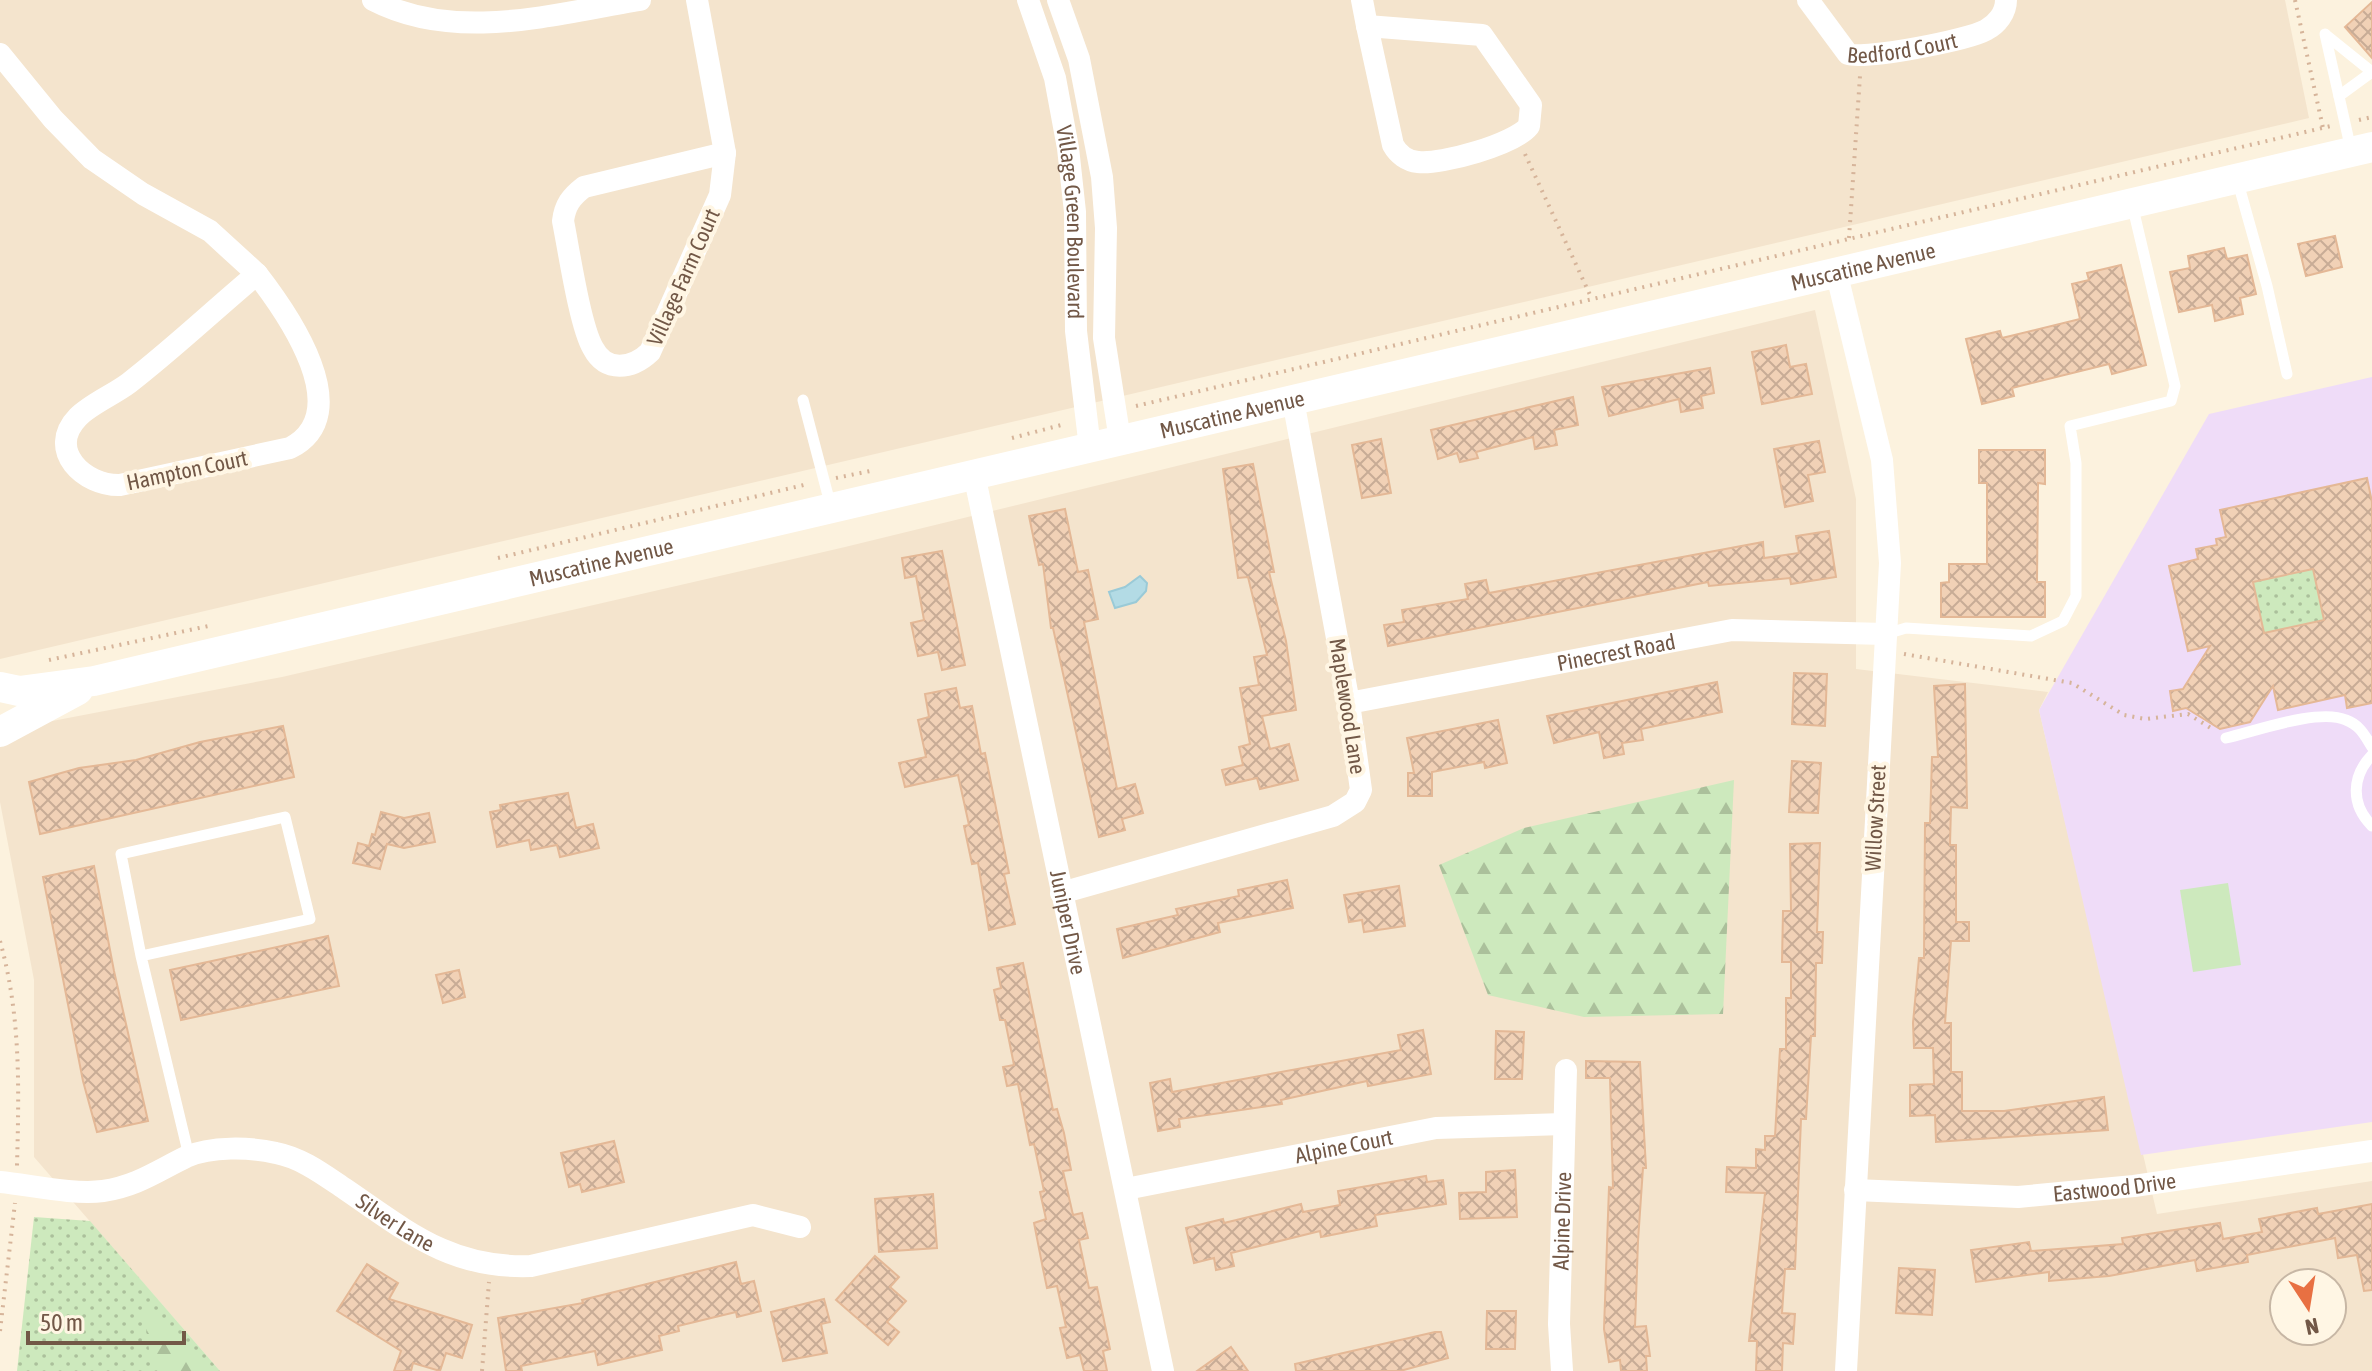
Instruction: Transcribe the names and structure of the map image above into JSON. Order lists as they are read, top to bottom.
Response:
{
  "streets": {
    "main road": ["Muscatine Avenue"],
    "street": [
      "Bedford Court",
      "Village Green Boulevard",
      "Village Farm Court",
      "Hampton Court",
      "Pinecrest Road",
      "Maplewood Lane",
      "Willow Street",
      "Juniper Drive",
      "Alpine Court",
      "Eastwood Drive",
      "Silver Lane",
      "Alpine Drive"
    ]
  },
  "crossings": [
    ["Village Green Boulevard", "Muscatine Avenue"],
    ["Muscatine Avenue", "Maplewood Lane"],
    ["Muscatine Avenue", "Willow Street"],
    ["Muscatine Avenue", "Juniper Drive"],
    ["Pinecrest Road", "Maplewood Lane"],
    ["Pinecrest Road", "Willow Street"],
    ["Maplewood Lane", "Juniper Drive"],
    ["Willow Street", "Eastwood Drive"],
    ["Juniper Drive", "Alpine Court"],
    ["Alpine Court", "Alpine Drive"]
  ],
  "scale_bar": "50 m",
  "north": "bottom"
}
